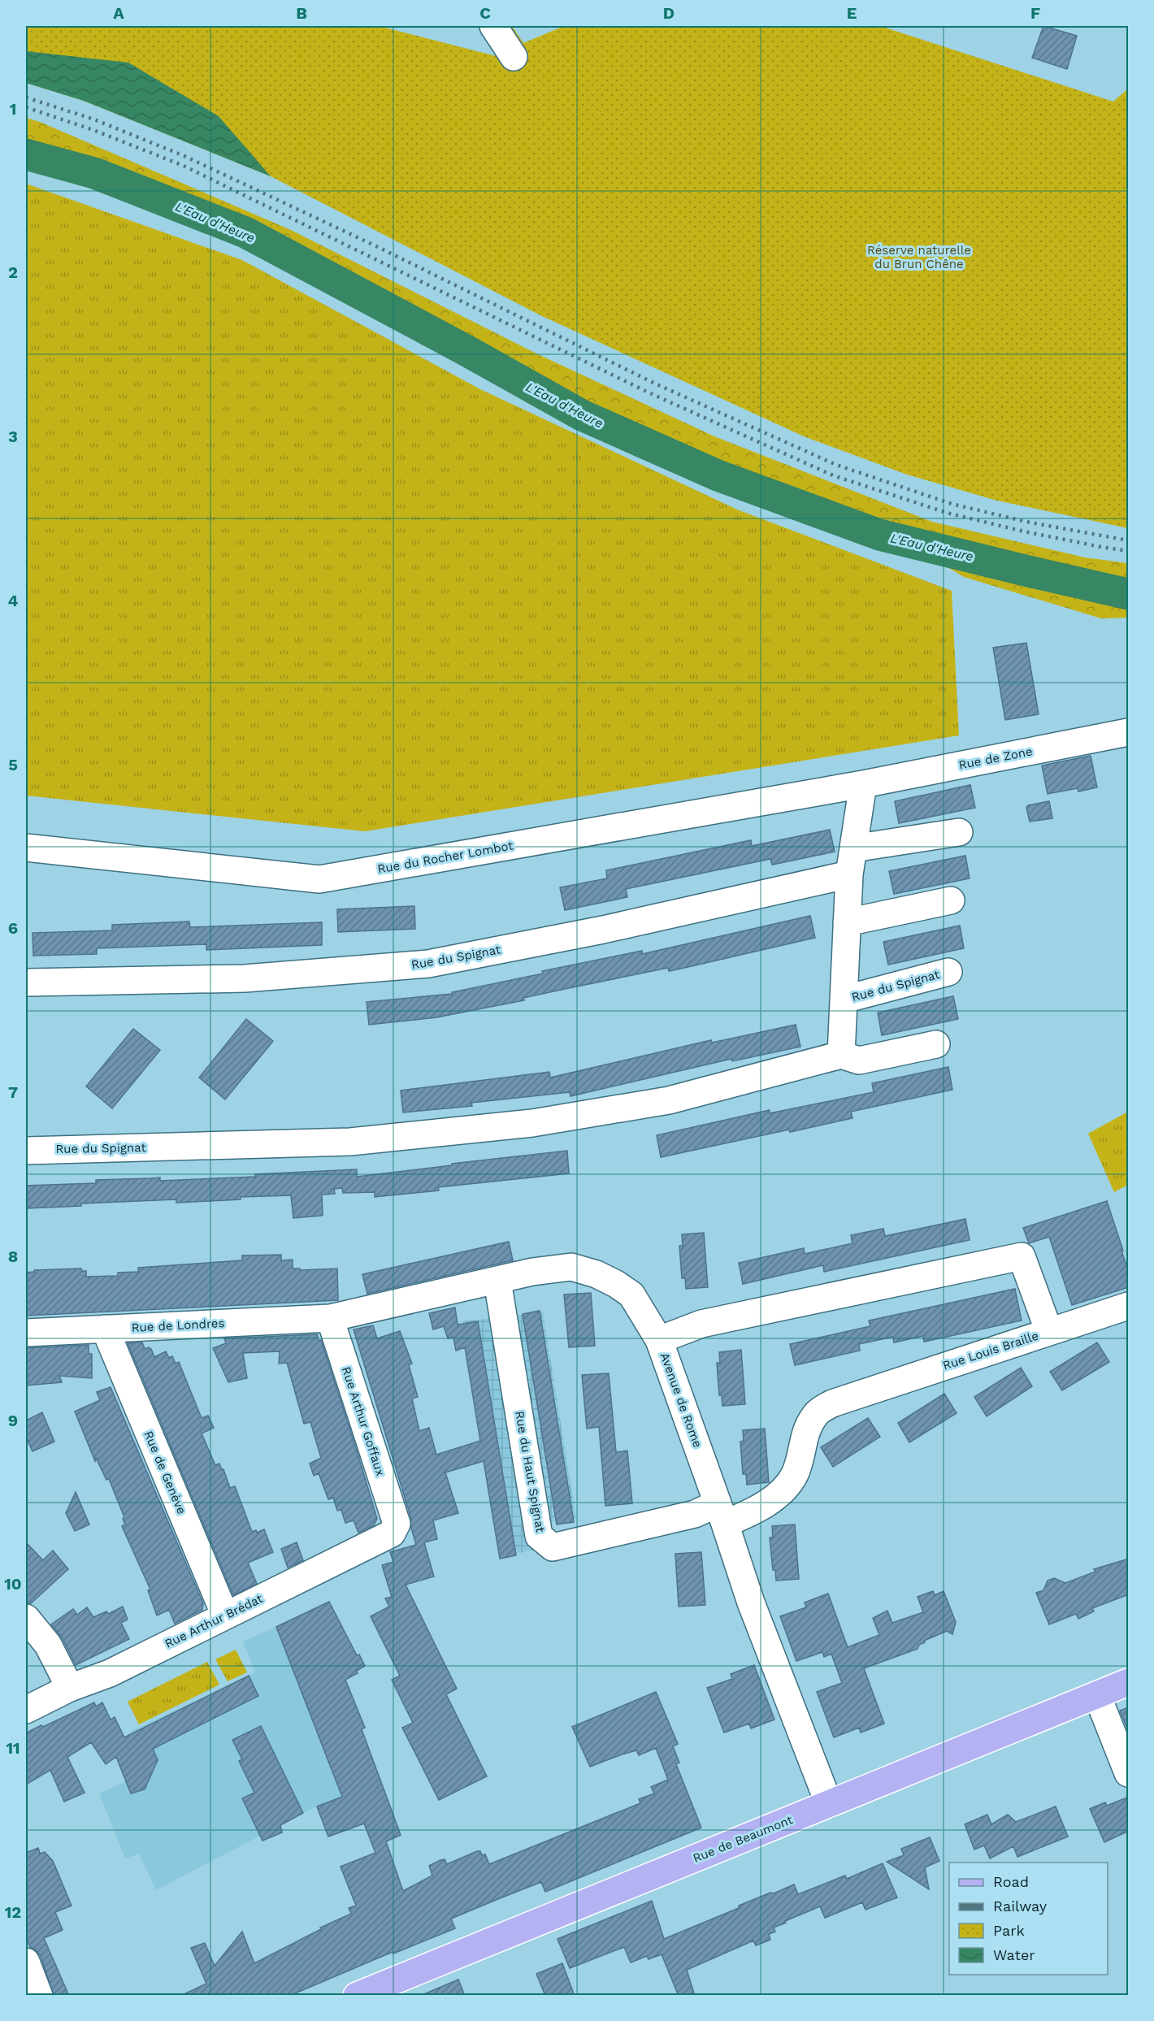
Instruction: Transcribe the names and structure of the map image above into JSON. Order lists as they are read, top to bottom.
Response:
{
  "streets": {
    "main road": ["Rue de Beaumont"],
    "street": [
      "Rue de Zone",
      "Rue du Rocher Lombot",
      "Rue du Spignat",
      "Rue de Londres",
      "Rue Louis Braille",
      "Avenue de Rome",
      "Rue Arthur Goffaux",
      "Rue du Haut Spignat",
      "Rue de Genève",
      "Rue Arthur Brédat"
    ]
  },
  "crossings": [
    ["Rue de Zone", "Rue du Rocher Lombot"],
    ["Rue de Zone", "Rue du Spignat"],
    ["Rue du Rocher Lombot", "Rue du Spignat"],
    ["Rue de Londres", "Avenue de Rome"],
    ["Rue de Londres", "Rue Arthur Goffaux"],
    ["Rue de Londres", "Rue de Genève"],
    ["Rue Louis Braille", "Avenue de Rome"],
    ["Rue Louis Braille", "Rue du Haut Spignat"],
    ["Avenue de Rome", "Rue Arthur Goffaux"],
    ["Avenue de Rome", "Rue du Haut Spignat"],
    ["Avenue de Rome", "Rue de Beaumont"],
    ["Rue Arthur Goffaux", "Rue Arthur Brédat"],
    ["Rue de Genève", "Rue Arthur Brédat"]
  ],
  "water": ["L'Eau d'Heure"],
  "parks": ["Réserve naturelle du Brun Chêne"],
  "legend": [
    "Road",
    "Railway",
    "Park",
    "Water"
  ],
  "grid": {
    "columns": [
      "A",
      "B",
      "C",
      "D",
      "E",
      "F"
    ],
    "rows": [
      "1",
      "2",
      "3",
      "4",
      "5",
      "6",
      "7",
      "8",
      "9",
      "10",
      "11",
      "12"
    ]
  }
}
